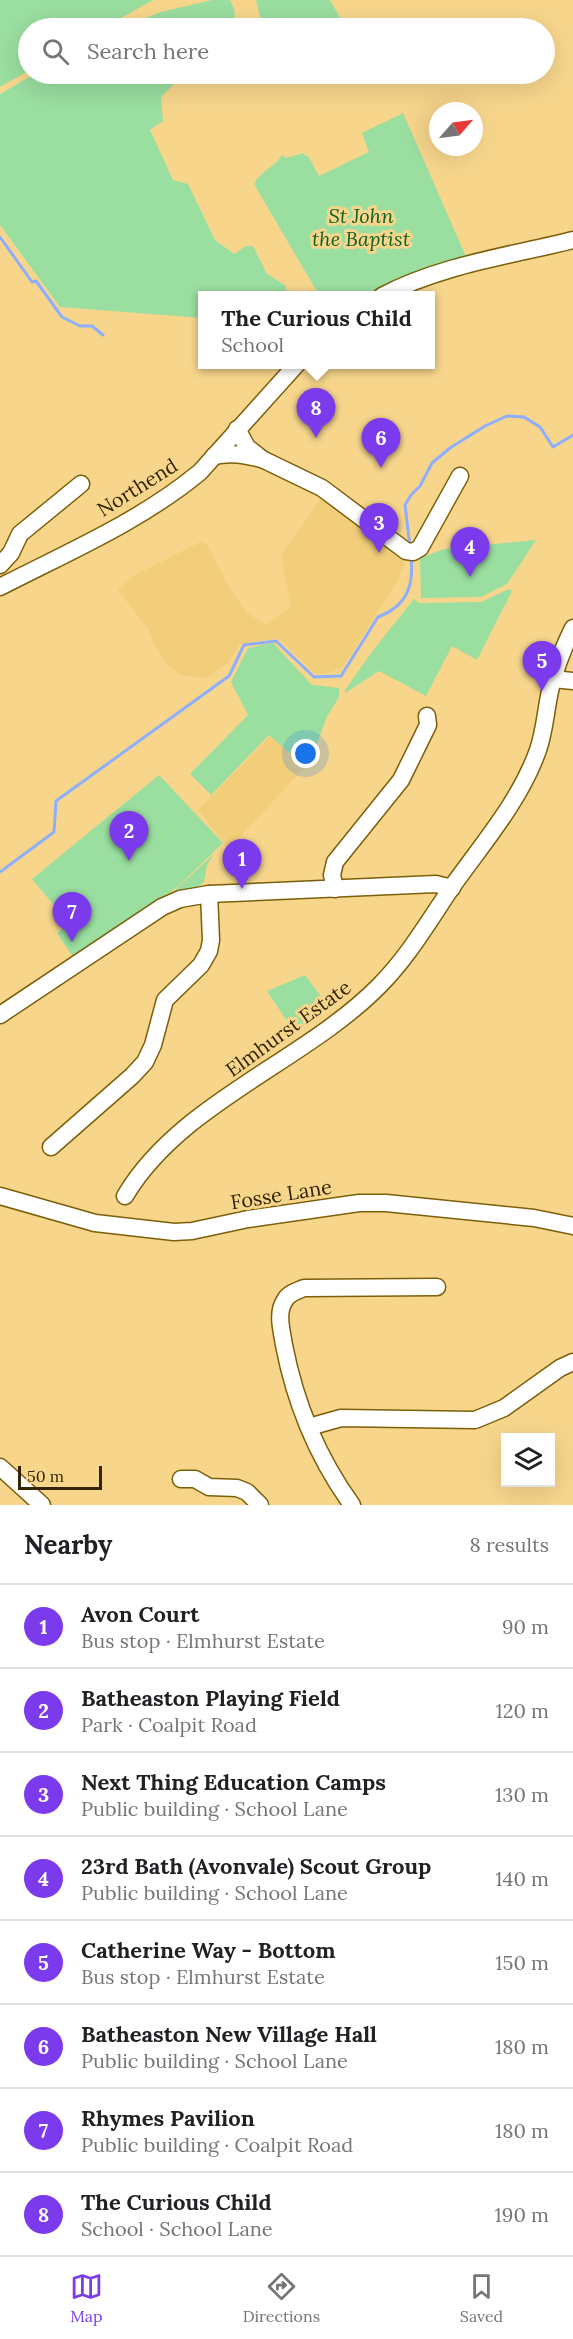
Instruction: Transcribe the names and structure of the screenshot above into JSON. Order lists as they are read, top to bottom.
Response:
{
  "streets": {
    "street": ["Northend", "Elmhurst Estate", "Fosse Lane"]
  },
  "parks": ["St John the Baptist"],
  "scale_bar": "50 m",
  "north": "top right",
  "page": {
    "search": "Search here",
    "popup": ["The Curious Child", "School"],
    "pins": [
      "8",
      "6",
      "3",
      "4",
      "5",
      "2",
      "1",
      "7"
    ],
    "scale": "50 m",
    "heading": ["Nearby", "8 results"],
    "list": [
      {
        "mark": "1",
        "name": "Avon Court",
        "note": "Bus stop · Elmhurst Estate",
        "value": "90 m"
      },
      {
        "mark": "2",
        "name": "Batheaston Playing Field",
        "note": "Park · Coalpit Road",
        "value": "120 m"
      },
      {
        "mark": "3",
        "name": "Next Thing Education Camps",
        "note": "Public building · School Lane",
        "value": "130 m"
      },
      {
        "mark": "4",
        "name": "23rd Bath (Avonvale) Scout Group",
        "note": "Public building · School Lane",
        "value": "140 m"
      },
      {
        "mark": "5",
        "name": "Catherine Way - Bottom",
        "note": "Bus stop · Elmhurst Estate",
        "value": "150 m"
      },
      {
        "mark": "6",
        "name": "Batheaston New Village Hall",
        "note": "Public building · School Lane",
        "value": "180 m"
      },
      {
        "mark": "7",
        "name": "Rhymes Pavilion",
        "note": "Public building · Coalpit Road",
        "value": "180 m"
      },
      {
        "mark": "8",
        "name": "The Curious Child",
        "note": "School · School Lane",
        "value": "190 m"
      }
    ],
    "nav": ["Map", "Directions", "Saved"]
  }
}
